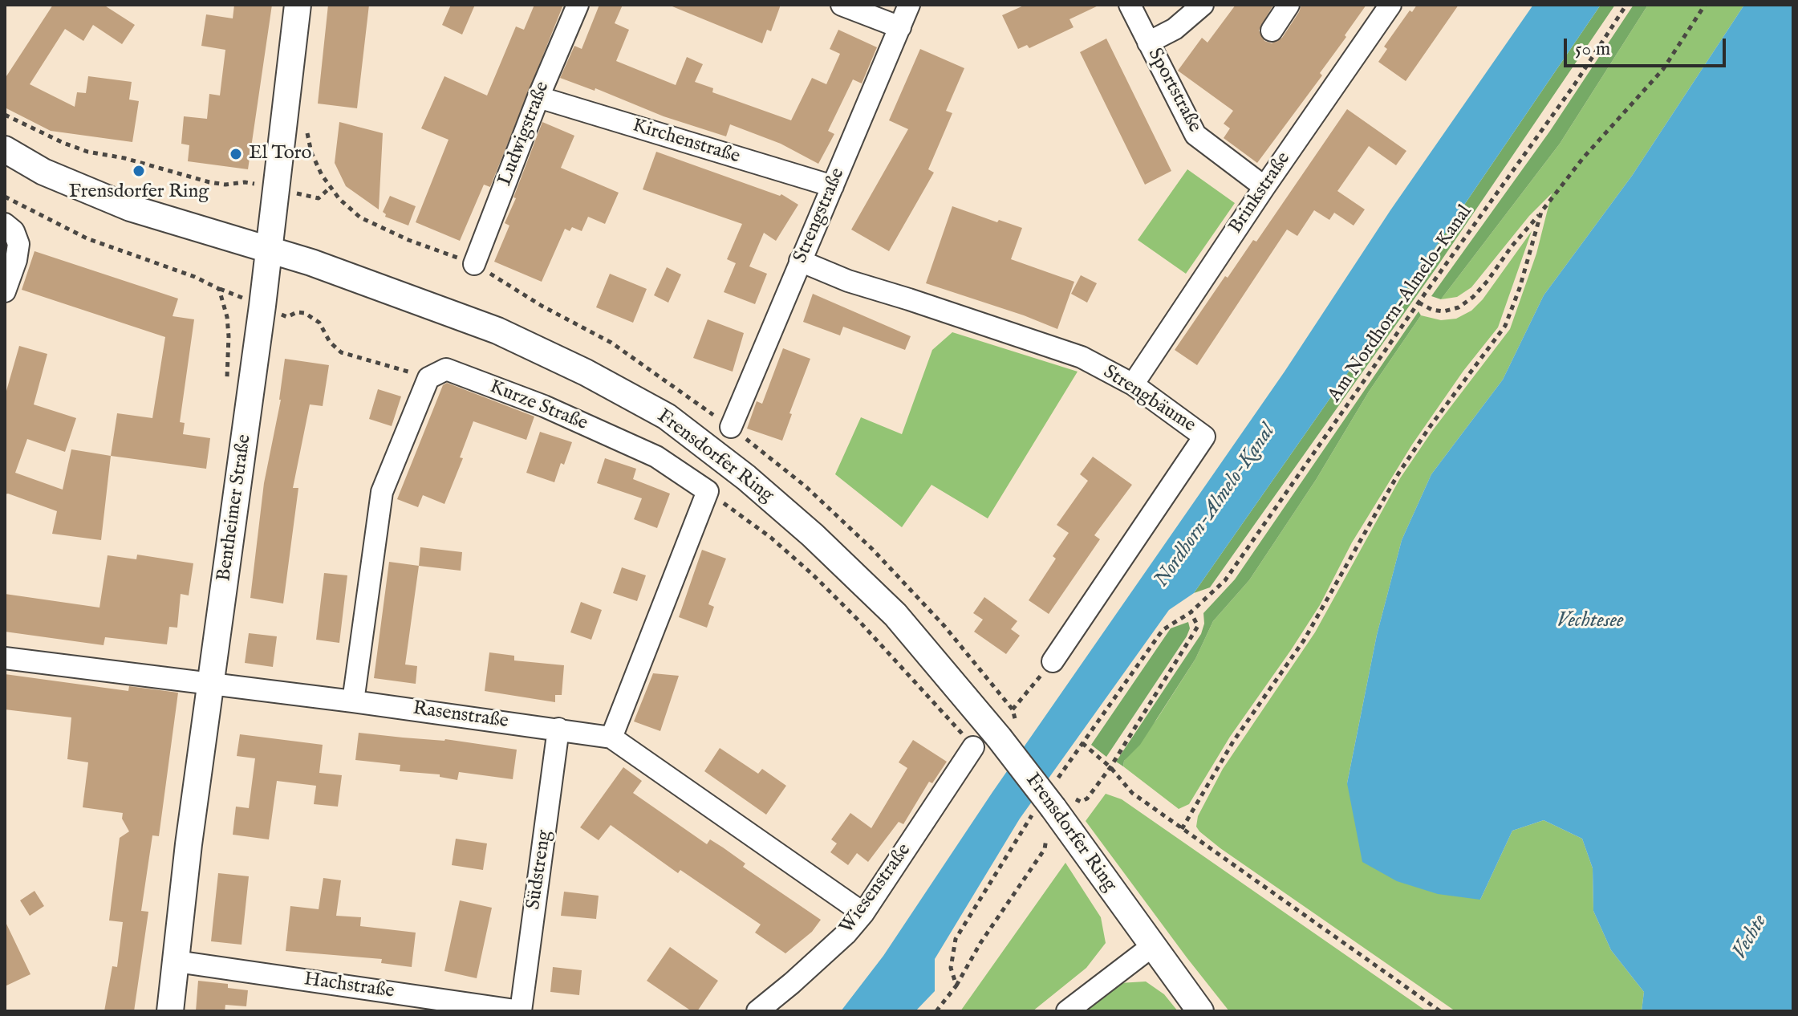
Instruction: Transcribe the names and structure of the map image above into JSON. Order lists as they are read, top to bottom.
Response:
{
  "streets": {
    "street": [
      "Sportstraße",
      "Ludwigstraße",
      "Kirchenstraße",
      "Brinkstraße",
      "Strengstraße",
      "Strengbäume",
      "Kurze Straße",
      "Frensdorfer Ring",
      "Bentheimer Straße",
      "Rasenstraße",
      "Südstreng",
      "Wiesenstraße",
      "Hachstraße"
    ],
    "path": ["Am Nordhorn-Almelo-Kanal"]
  },
  "crossings": [
    ["Sportstraße", "Brinkstraße"],
    ["Ludwigstraße", "Kirchenstraße"],
    ["Kirchenstraße", "Strengstraße"],
    ["Brinkstraße", "Strengbäume"],
    ["Strengstraße", "Strengbäume"],
    ["Frensdorfer Ring", "Bentheimer Straße"],
    ["Bentheimer Straße", "Rasenstraße"],
    ["Bentheimer Straße", "Hachstraße"],
    ["Rasenstraße", "Südstreng"],
    ["Rasenstraße", "Wiesenstraße"],
    ["Südstreng", "Hachstraße"]
  ],
  "water": ["Nordhorn-Almelo-Kanal", "Vechtesee", "Vechte"],
  "places": ["El Toro", "Frensdorfer Ring"],
  "scale_bar": "50 m"
}
